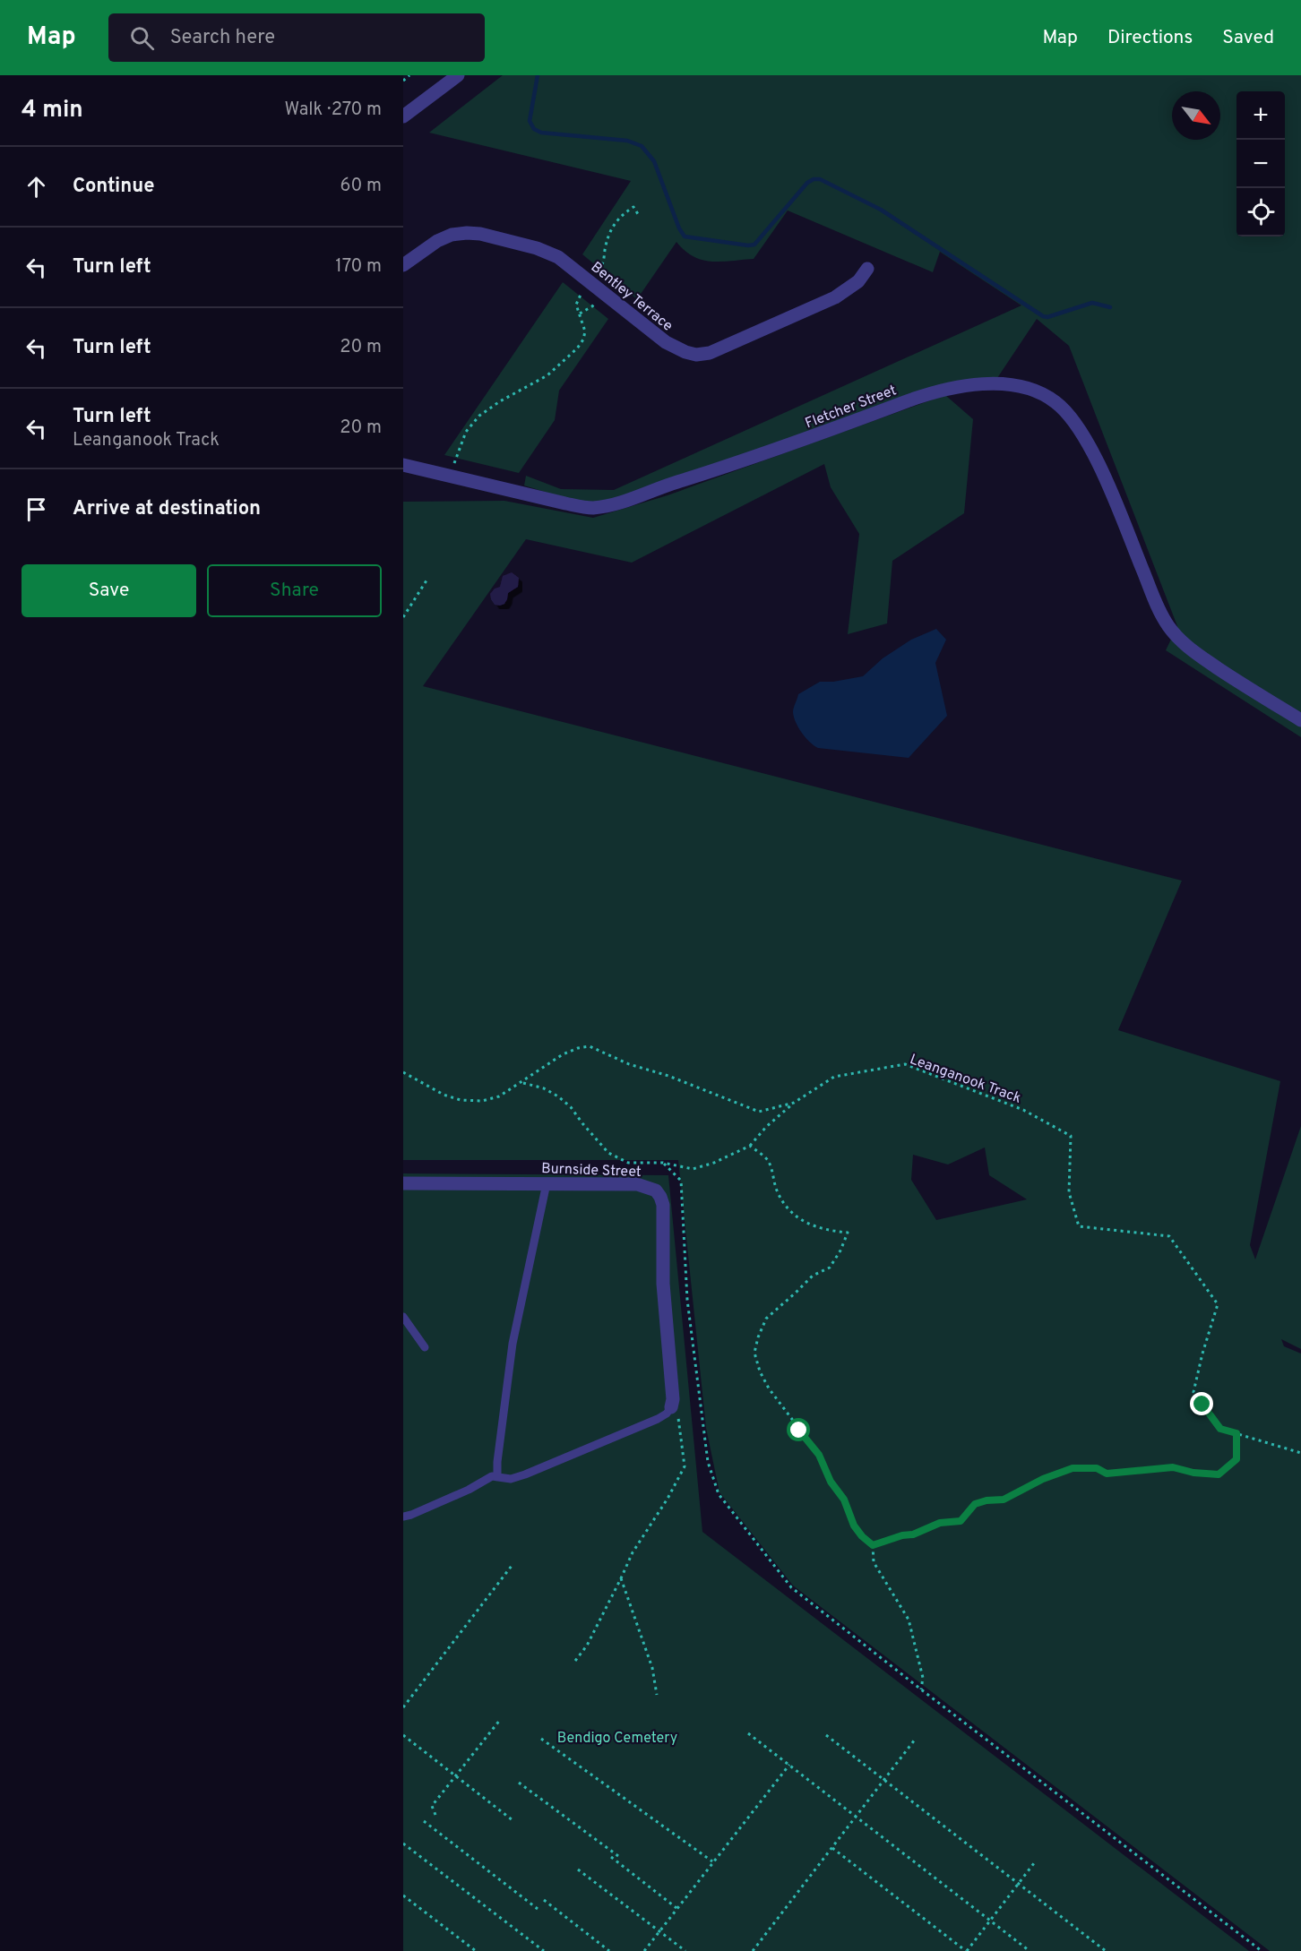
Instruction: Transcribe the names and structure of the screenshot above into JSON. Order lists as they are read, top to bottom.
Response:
{
  "streets": {
    "street": ["Bentley Terrace", "Fletcher Street", "Burnside Street"],
    "path": ["Leanganook Track"]
  },
  "parks": ["Bendigo Cemetery"],
  "north": "bottom right",
  "page": {
    "header": "Map",
    "search": "Search here",
    "nav": ["Map", "Directions", "Saved"],
    "heading": ["4 min", "Walk · 270 m"],
    "map_buttons": ["+", "−"],
    "list": [
      ["Continue", "60 m"],
      ["Turn left", "170 m"],
      ["Turn left", "20 m"],
      ["Turn left", "Leanganook Track", "20 m"],
      "Arrive at destination"
    ],
    "buttons": ["Save", "Share"]
  }
}
